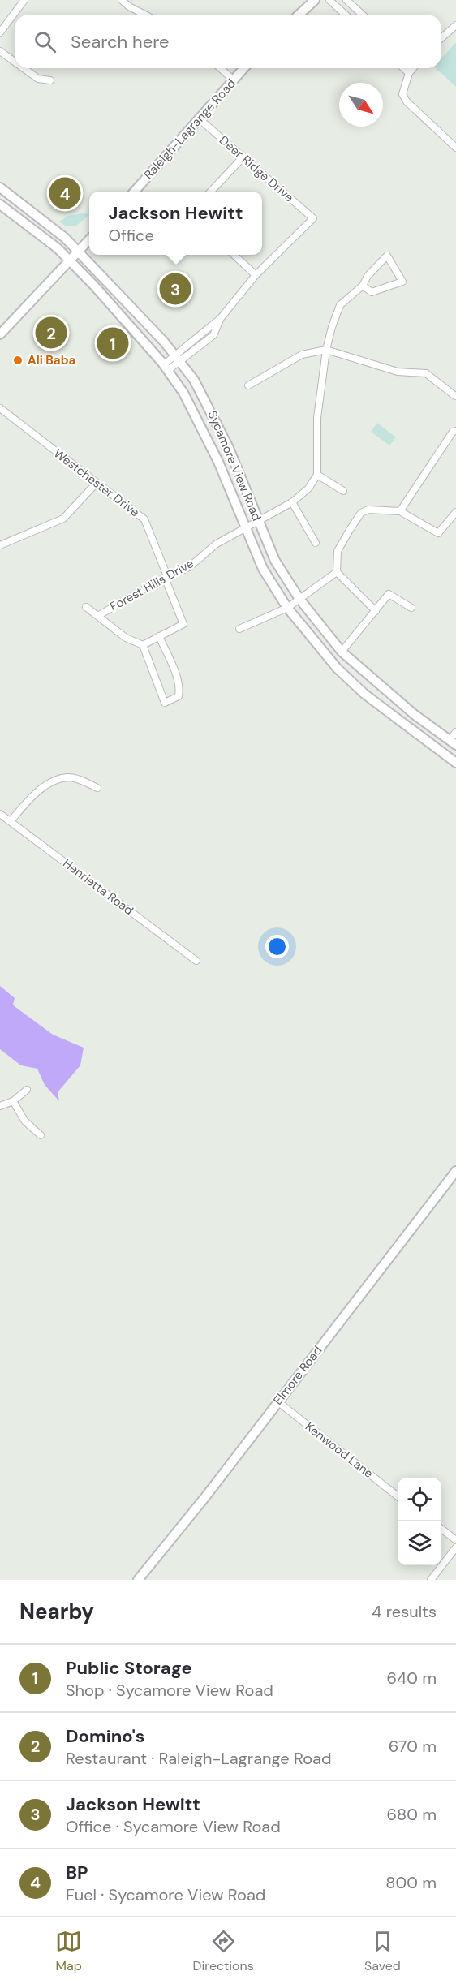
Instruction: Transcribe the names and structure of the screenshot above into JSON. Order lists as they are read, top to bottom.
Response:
{
  "streets": {
    "main road": ["Raleigh-Lagrange Road", "Sycamore View Road", "Elmore Road"],
    "street": [
      "Deer Ridge Drive",
      "Westchester Drive",
      "Forest Hills Drive",
      "Henrietta Road",
      "Kenwood Lane"
    ]
  },
  "crossings": [
    ["Raleigh-Lagrange Road", "Deer Ridge Drive"],
    ["Sycamore View Road", "Forest Hills Drive"],
    ["Westchester Drive", "Forest Hills Drive"],
    ["Elmore Road", "Kenwood Lane"]
  ],
  "places": ["Ali Baba"],
  "north": "bottom right",
  "page": {
    "search": "Search here",
    "pins": [
      "4",
      "3",
      "2",
      "1"
    ],
    "popup": ["Jackson Hewitt", "Office"],
    "heading": ["Nearby", "4 results"],
    "list": [
      {
        "mark": "1",
        "name": "Public Storage",
        "note": "Shop · Sycamore View Road",
        "value": "640 m"
      },
      {
        "mark": "2",
        "name": "Domino's",
        "note": "Restaurant · Raleigh-Lagrange Road",
        "value": "670 m"
      },
      {
        "mark": "3",
        "name": "Jackson Hewitt",
        "note": "Office · Sycamore View Road",
        "value": "680 m"
      },
      {
        "mark": "4",
        "name": "BP",
        "note": "Fuel · Sycamore View Road",
        "value": "800 m"
      }
    ],
    "nav": ["Map", "Directions", "Saved"]
  }
}
